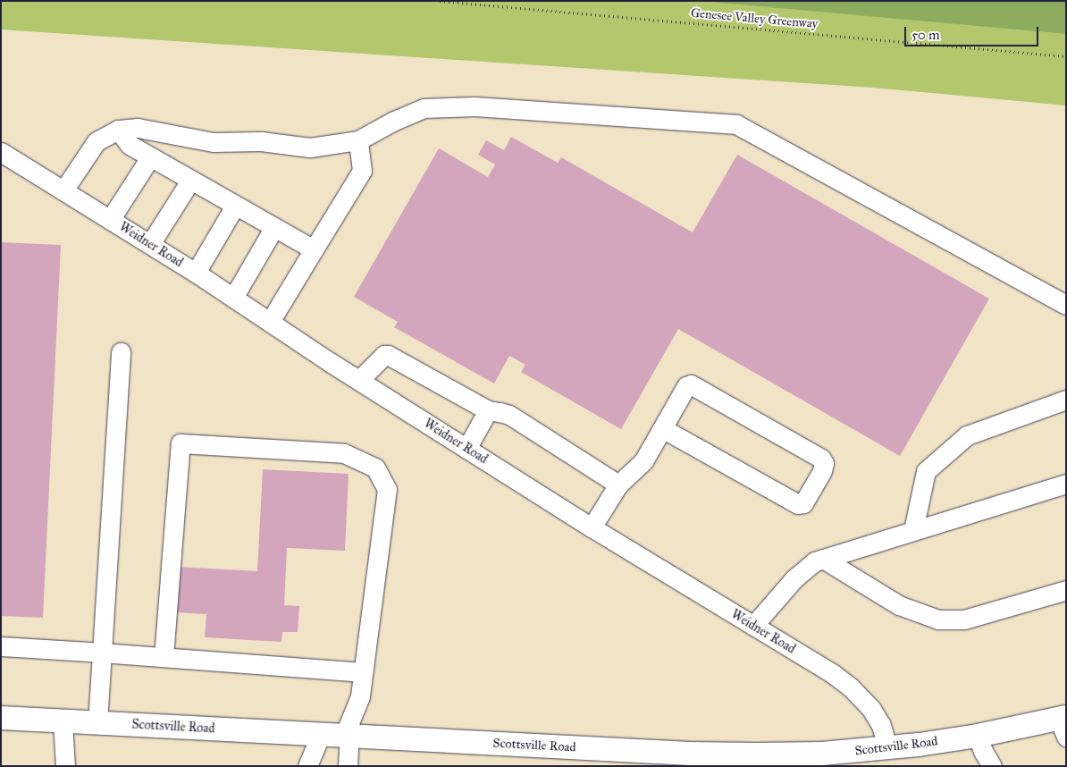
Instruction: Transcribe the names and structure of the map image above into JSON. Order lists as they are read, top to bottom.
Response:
{
  "streets": {
    "main road": ["Scottsville Road"],
    "street": ["Weidner Road"],
    "path": ["Genesee Valley Greenway"]
  },
  "crossings": [
    ["Weidner Road", "Scottsville Road"]
  ],
  "scale_bar": "50 m"
}
